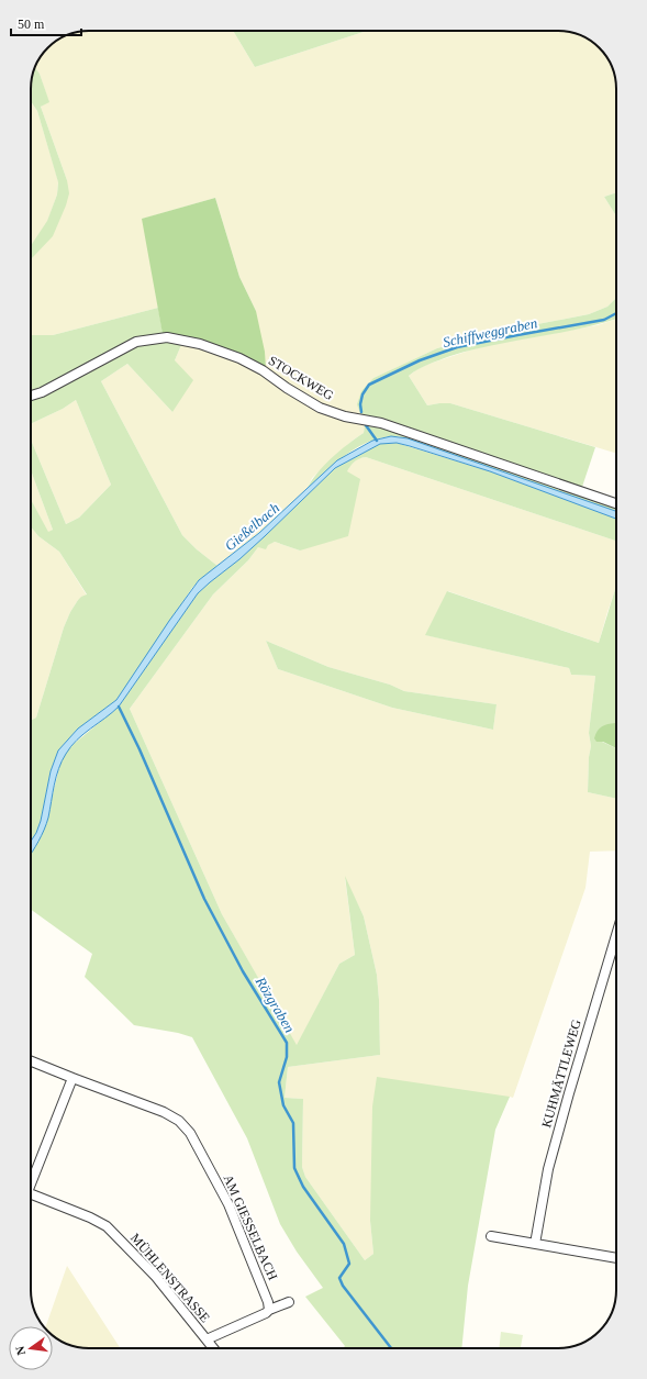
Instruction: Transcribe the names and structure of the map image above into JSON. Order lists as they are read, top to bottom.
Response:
{
  "streets": {
    "street": [
      "STOCKWEG",
      "KUHMÄTTLEWEG",
      "AM GIESSELBACH",
      "MÜHLENSTRASSE"
    ]
  },
  "water": ["Schiffweggraben", "Gießelbach", "Rözgraben"],
  "scale_bar": "50 m",
  "north": "left"
}
